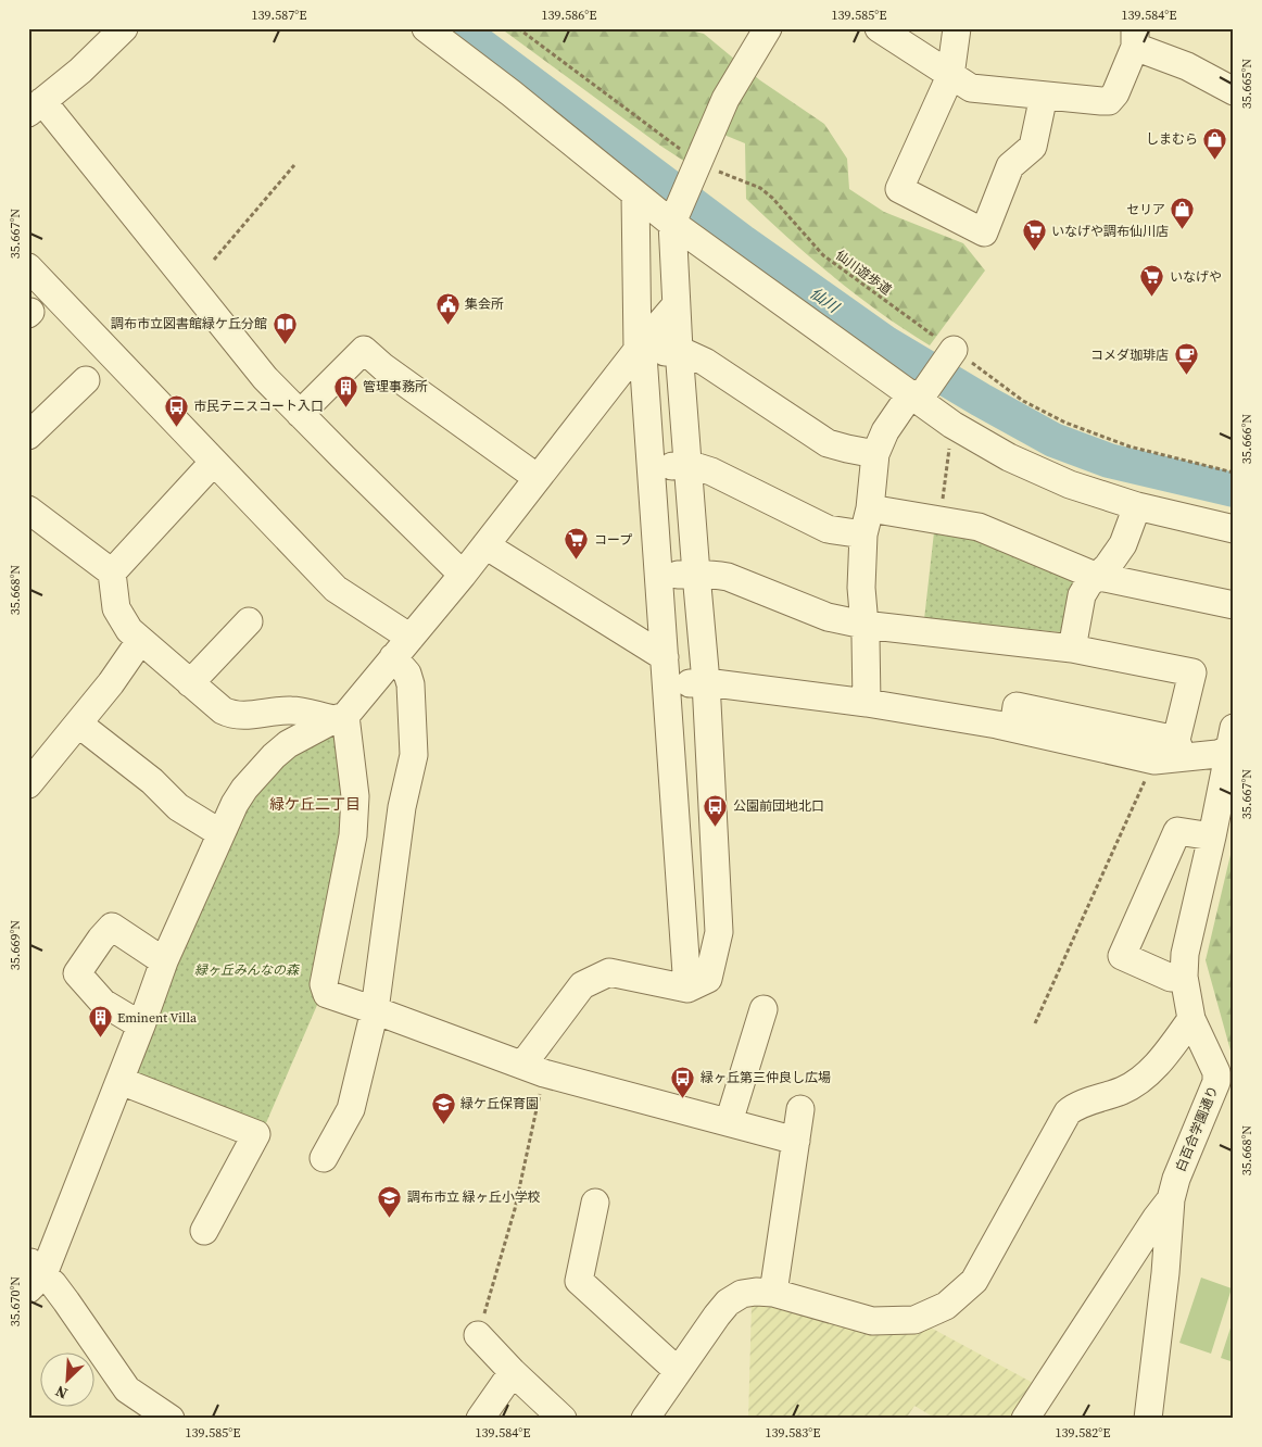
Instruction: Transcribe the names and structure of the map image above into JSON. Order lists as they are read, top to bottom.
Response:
{
  "streets": {
    "street": ["白百合学園通り"],
    "path": ["仙川遊歩道"]
  },
  "districts": ["緑ケ丘二丁目"],
  "water": ["仙川"],
  "parks": ["緑ヶ丘みんなの森"],
  "places": {
    "shop": ["しまむら", "セリア"],
    "supermarket": ["いなげや調布仙川店", "いなげや", "コープ"],
    "public building": ["集会所"],
    "library": ["調布市立図書館緑ケ丘分館"],
    "cafe": ["コメダ珈琲店"],
    "building": ["管理事務所", "Eminent Villa"],
    "bus stop": ["市民テニスコート入口", "公園前団地北口", "緑ヶ丘第三仲良し広場"],
    "school or university": ["緑ケ丘保育園", "調布市立 緑ヶ丘小学校"]
  },
  "north": "bottom left",
  "coordinates": [
    "139.587°E",
    "139.586°E",
    "139.585°E",
    "139.584°E",
    "35.665°N",
    "35.667°N",
    "35.666°N",
    "35.668°N",
    "35.669°N",
    "35.670°N",
    "139.583°E",
    "139.582°E"
  ]
}
